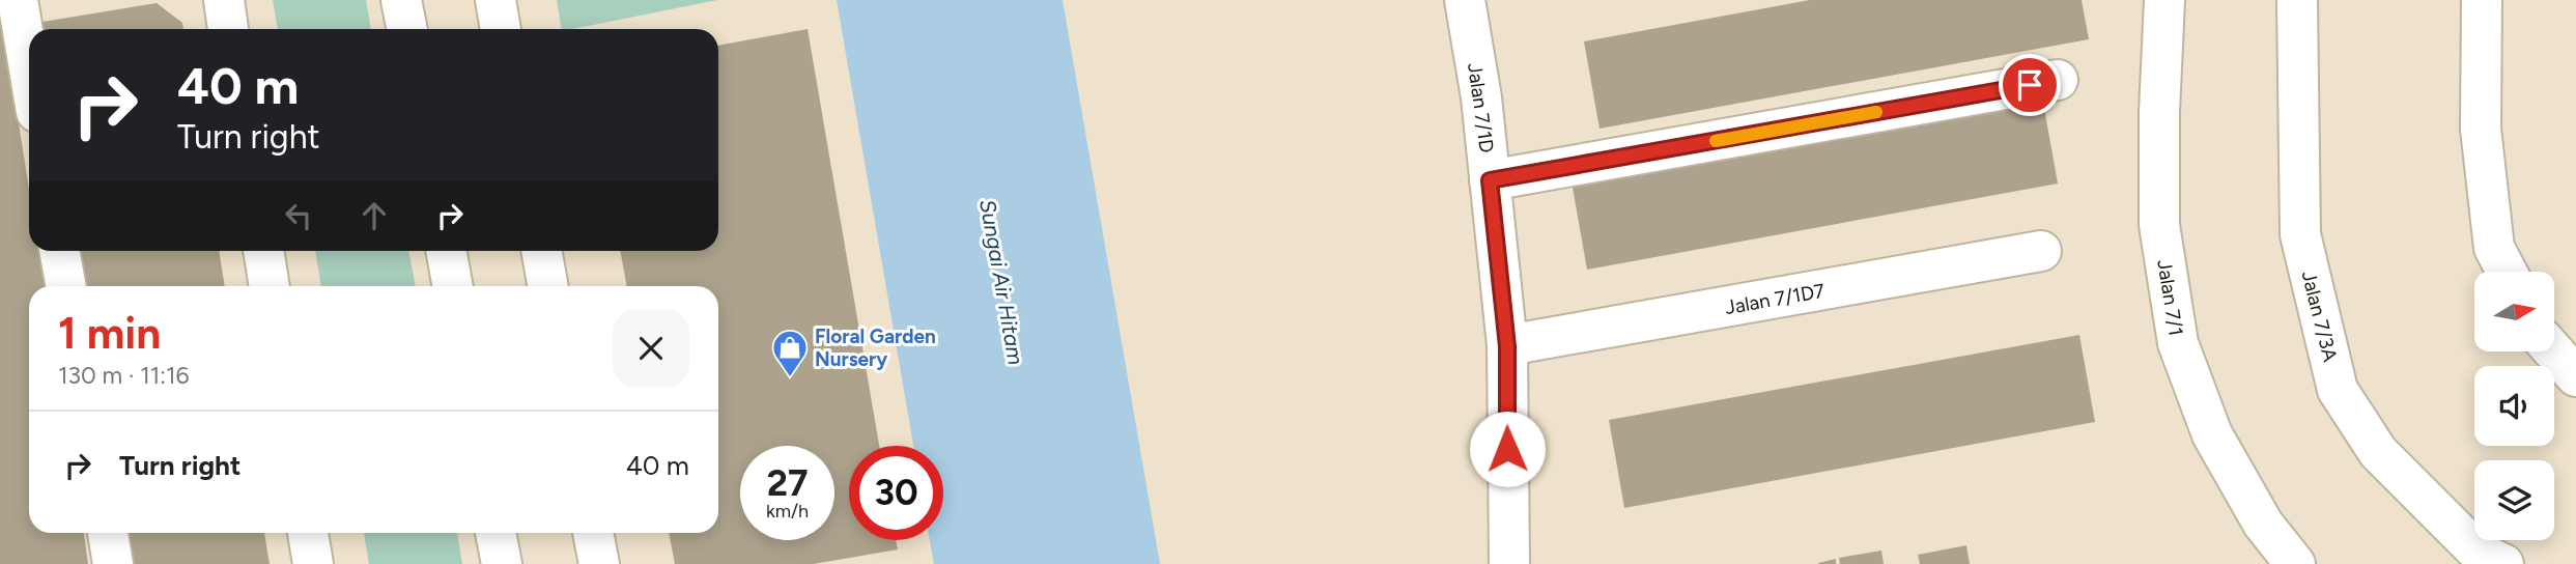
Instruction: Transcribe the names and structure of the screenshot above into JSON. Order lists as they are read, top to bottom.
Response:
{
  "streets": {
    "street": [
      "Jalan 7/1D",
      "Jalan 7/1",
      "Jalan 7/1D7",
      "Jalan 7/3A"
    ]
  },
  "crossings": [
    ["Jalan 7/1D", "Jalan 7/1D7"]
  ],
  "water": ["Sungai Air Hitam"],
  "places": {
    "shop": ["Floral Garden Nursery"]
  },
  "north": "right",
  "page": {
    "turn": ["40 m", "Turn right"],
    "heading": ["1 min", "130 m · 11:16"],
    "list": [
      {
        "name": "Turn right",
        "value": "40 m"
      }
    ],
    "speed": "27 km/h",
    "limit": "30"
  }
}
